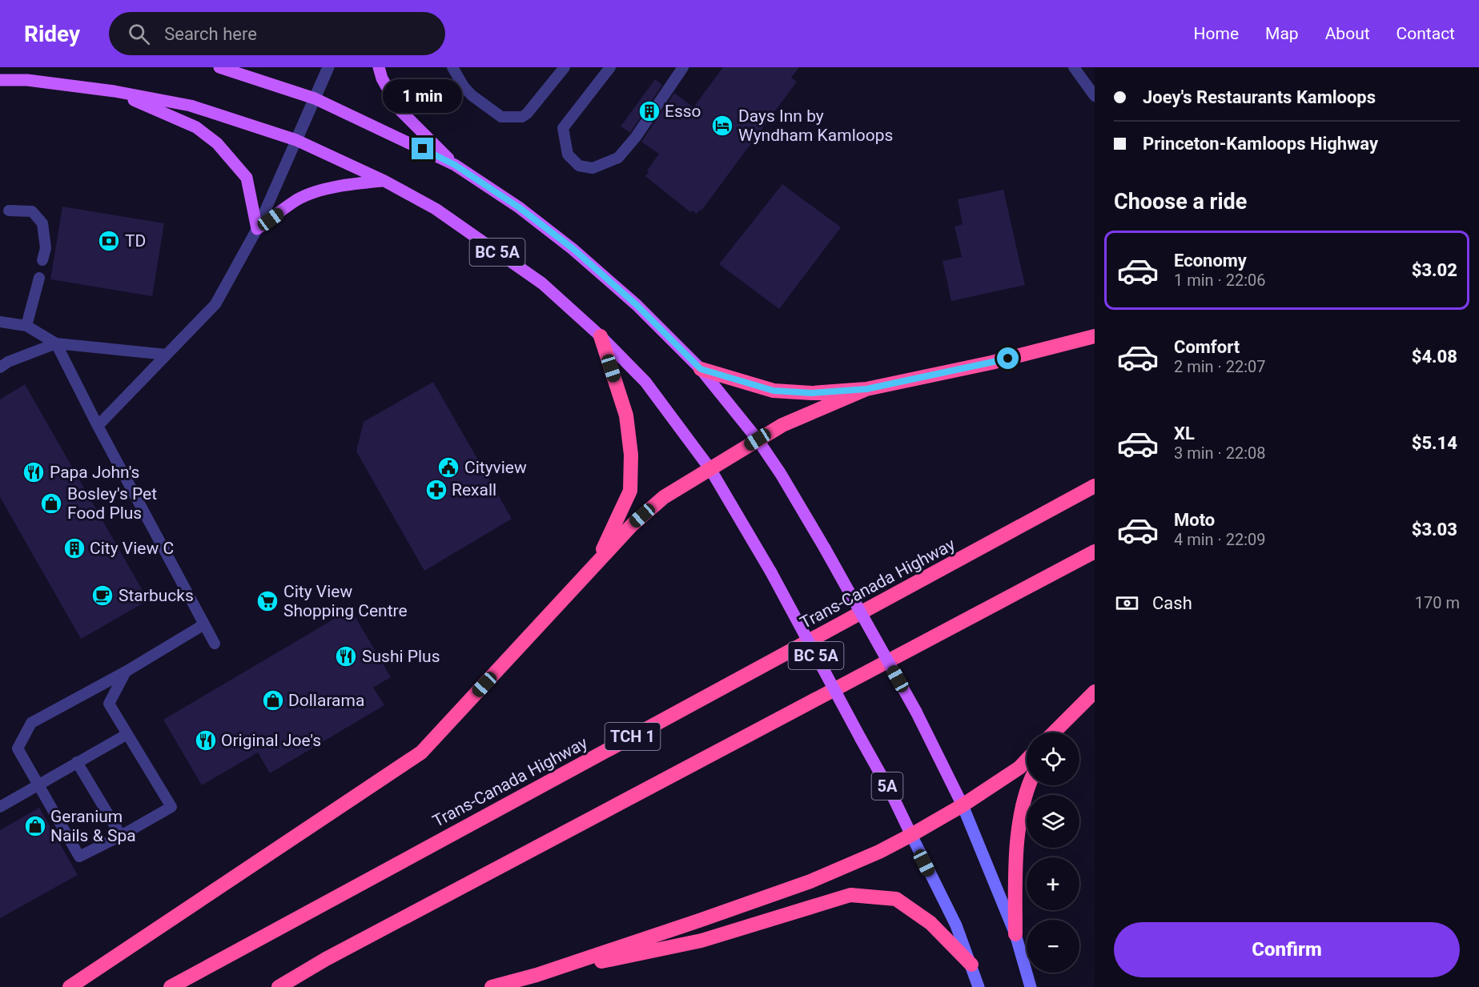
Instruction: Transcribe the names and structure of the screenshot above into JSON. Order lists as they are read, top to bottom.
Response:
{
  "streets": {
    "highway": ["Trans-Canada Highway", "TCH 1"],
    "main road": ["BC 5A", "5A"]
  },
  "crossings": [
    ["BC 5A", "5A"]
  ],
  "places": {
    "building": ["Esso", "City View C"],
    "hotel": ["Days Inn by Wyndham Kamloops"],
    "bank": ["TD"],
    "public building": ["Cityview"],
    "restaurant": ["Papa John's", "Sushi Plus", "Original Joe's"],
    "pharmacy": ["Rexall"],
    "shop": ["Bosley's Pet Food Plus", "Dollarama", "Geranium Nails & Spa"],
    "cafe": ["Starbucks"],
    "supermarket": ["City View Shopping Centre"]
  },
  "page": {
    "header": "Ridey",
    "search": "Search here",
    "nav": [
      "Home",
      "Map",
      "About",
      "Contact"
    ],
    "banner": ["Joey's Restaurants Kamloops", "Princeton-Kamloops Highway"],
    "bubble": "1 min",
    "heading": "Choose a ride",
    "list": [
      {
        "name": "Economy",
        "note": "1 min · 22:06",
        "value": "$3.02"
      },
      {
        "name": "Comfort",
        "note": "2 min · 22:07",
        "value": "$4.08"
      },
      {
        "name": "XL",
        "note": "3 min · 22:08",
        "value": "$5.14"
      },
      {
        "name": "Moto",
        "note": "4 min · 22:09",
        "value": "$3.03"
      }
    ],
    "pay": ["Cash", "170 m"],
    "map_buttons": ["+", "−"],
    "buttons": "Confirm"
  }
}
